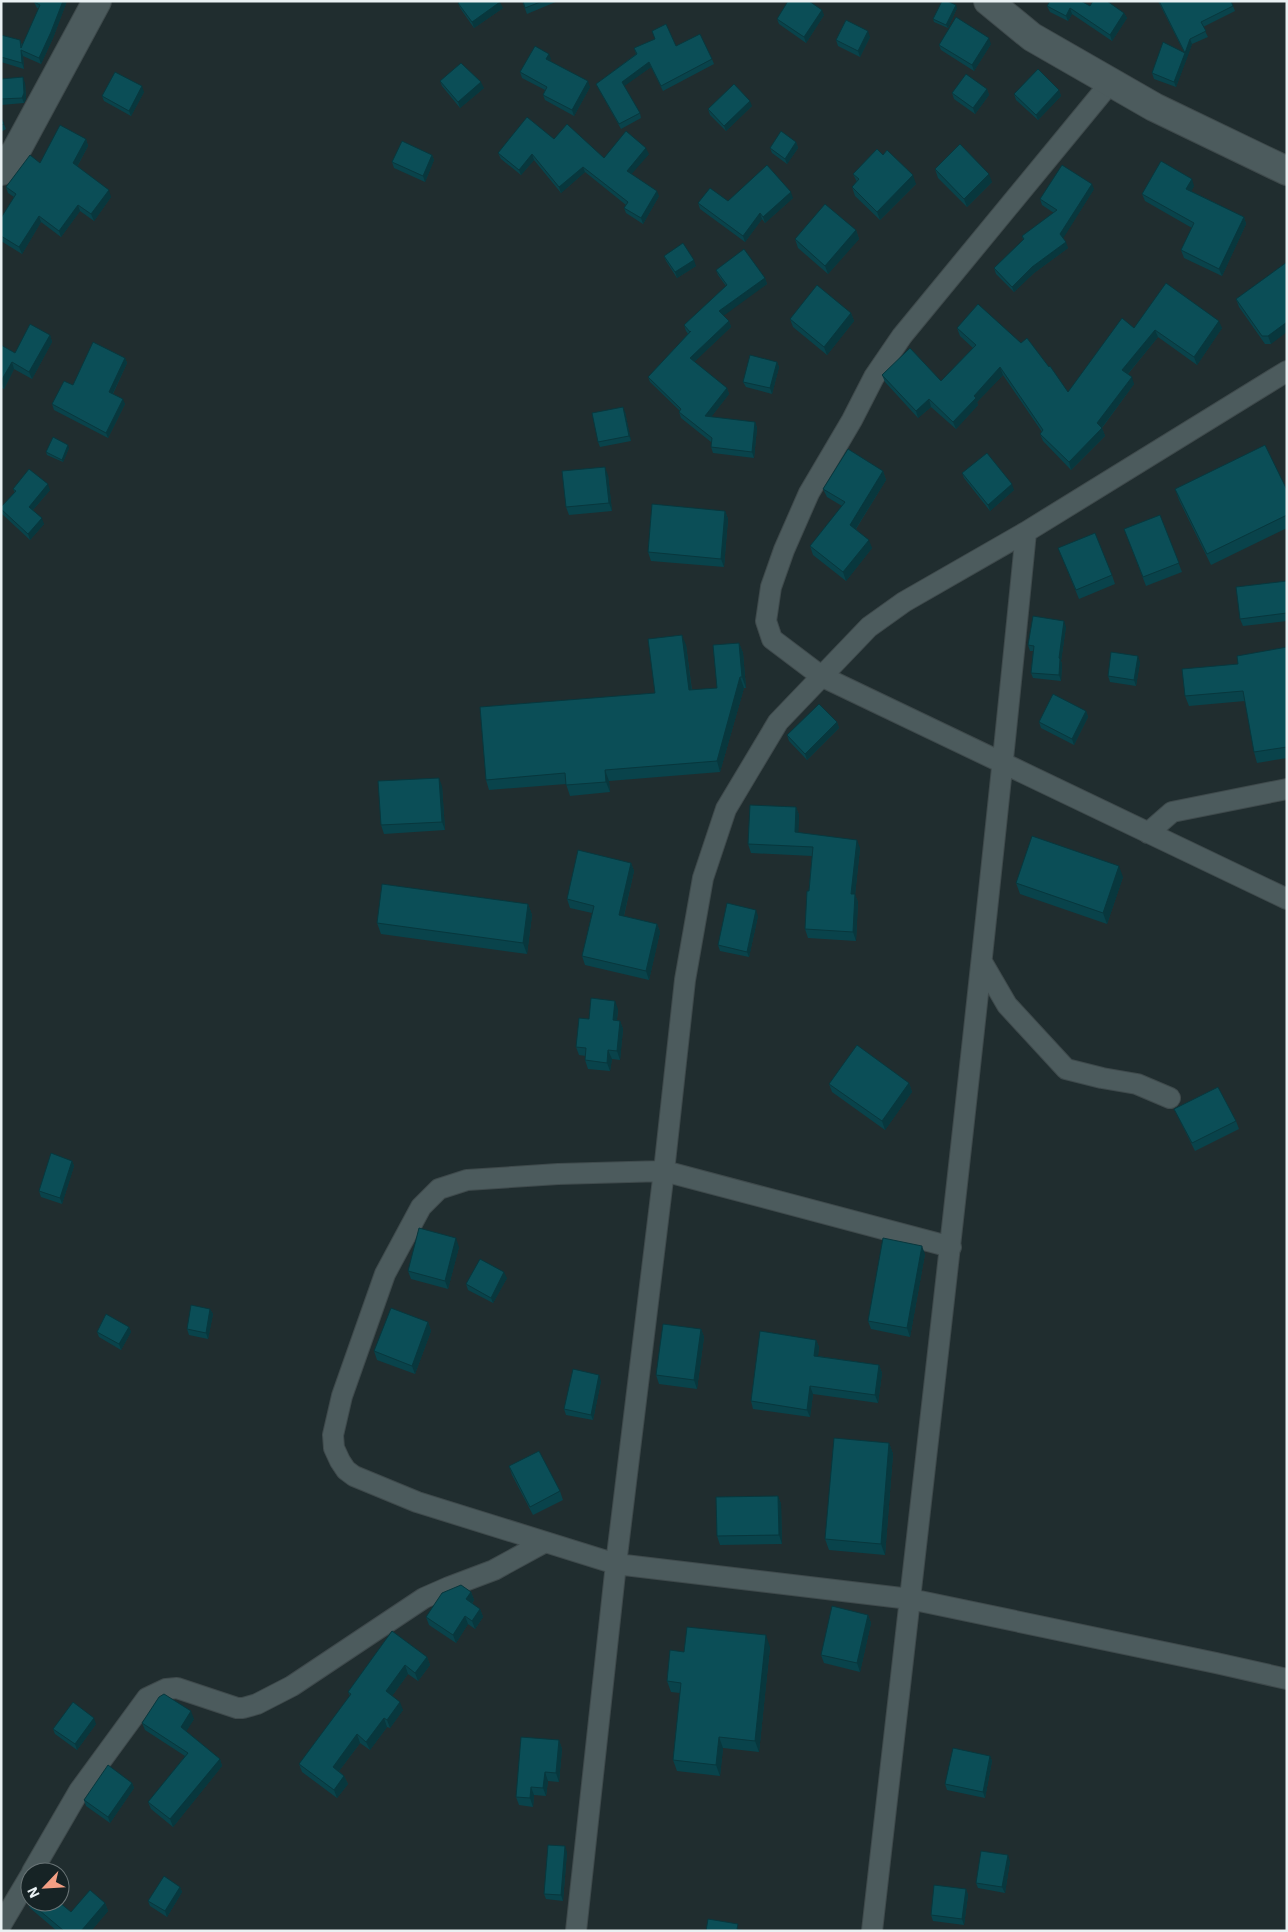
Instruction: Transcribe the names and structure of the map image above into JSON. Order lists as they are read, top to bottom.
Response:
{
  "north": "bottom left"
}
